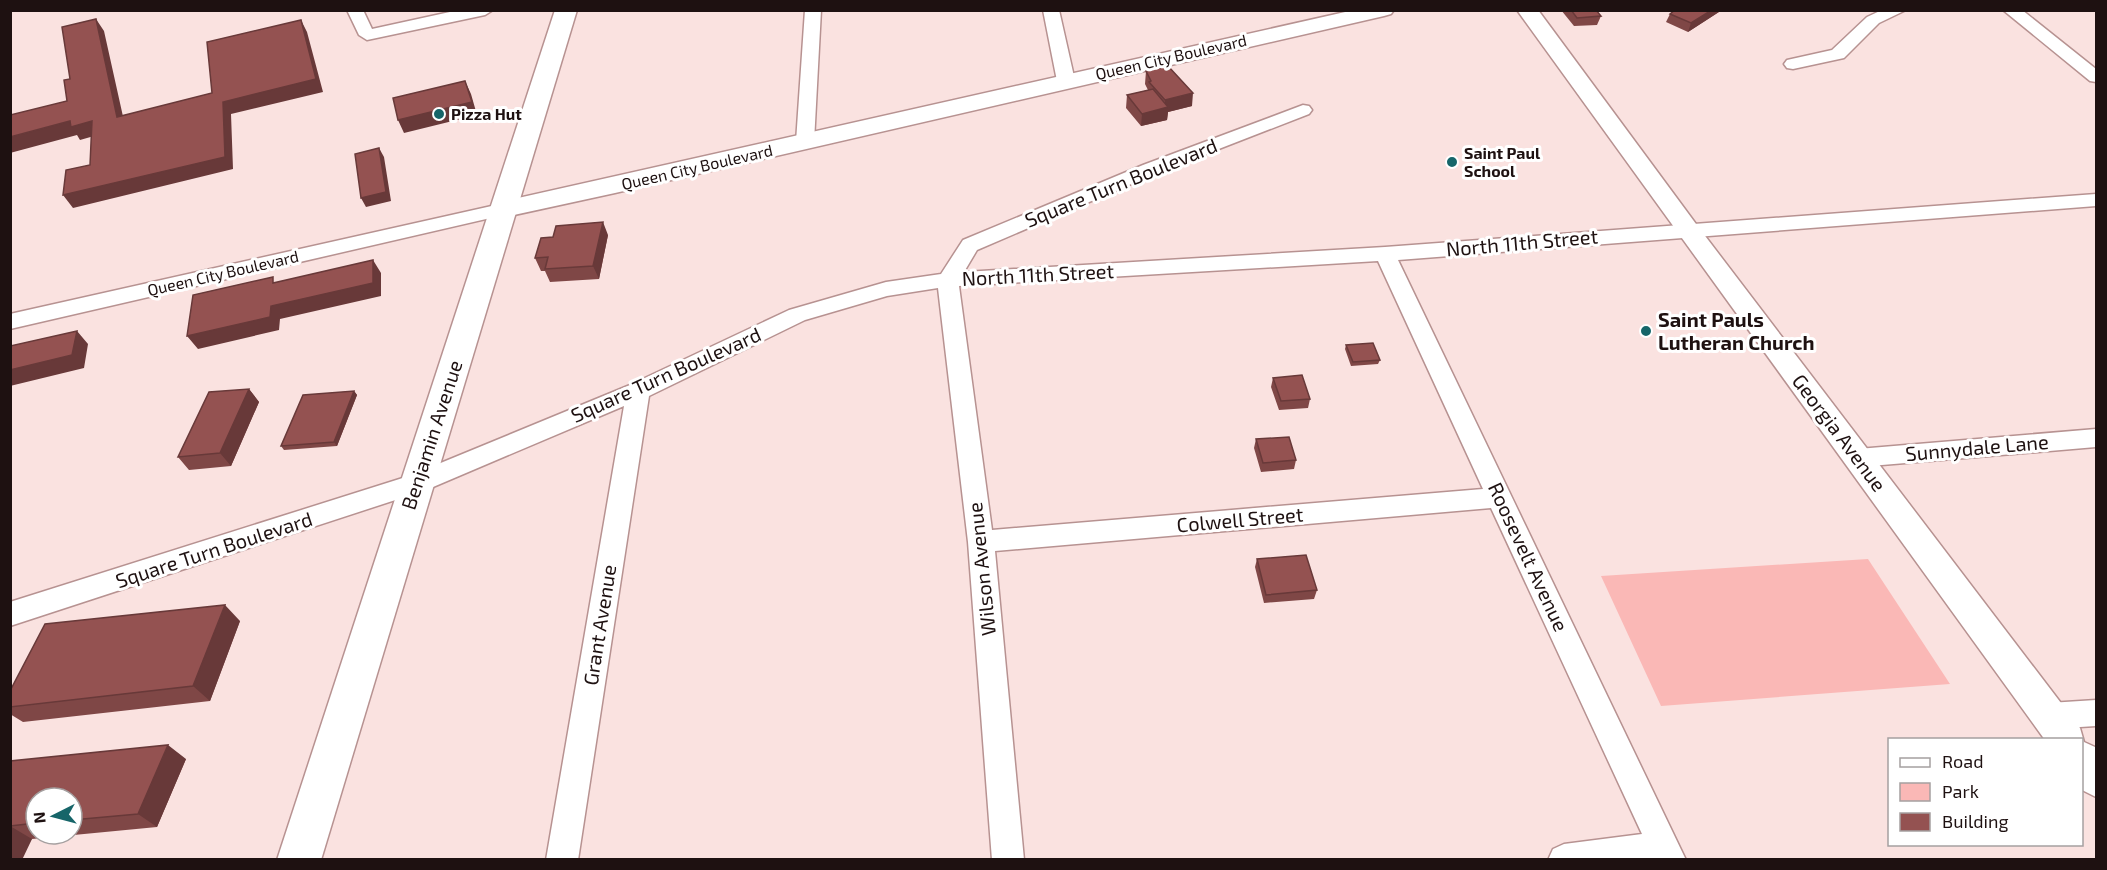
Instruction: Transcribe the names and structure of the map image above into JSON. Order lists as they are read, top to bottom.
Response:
{
  "streets": {
    "main road": ["Benjamin Avenue"],
    "street": [
      "Queen City Boulevard",
      "Square Turn Boulevard",
      "North 11th Street",
      "Georgia Avenue",
      "Sunnydale Lane",
      "Colwell Street",
      "Roosevelt Avenue",
      "Wilson Avenue",
      "Grant Avenue"
    ]
  },
  "crossings": [
    ["Queen City Boulevard", "Benjamin Avenue"],
    ["Square Turn Boulevard", "North 11th Street"],
    ["Square Turn Boulevard", "Benjamin Avenue"],
    ["Square Turn Boulevard", "Wilson Avenue"],
    ["Square Turn Boulevard", "Grant Avenue"],
    ["North 11th Street", "Georgia Avenue"],
    ["North 11th Street", "Roosevelt Avenue"],
    ["North 11th Street", "Wilson Avenue"],
    ["Georgia Avenue", "Sunnydale Lane"],
    ["Colwell Street", "Roosevelt Avenue"],
    ["Colwell Street", "Wilson Avenue"]
  ],
  "places": ["Pizza Hut", "Saint Paul School", "Saint Pauls Lutheran Church"],
  "legend": ["Road", "Park", "Building"],
  "north": "left"
}
